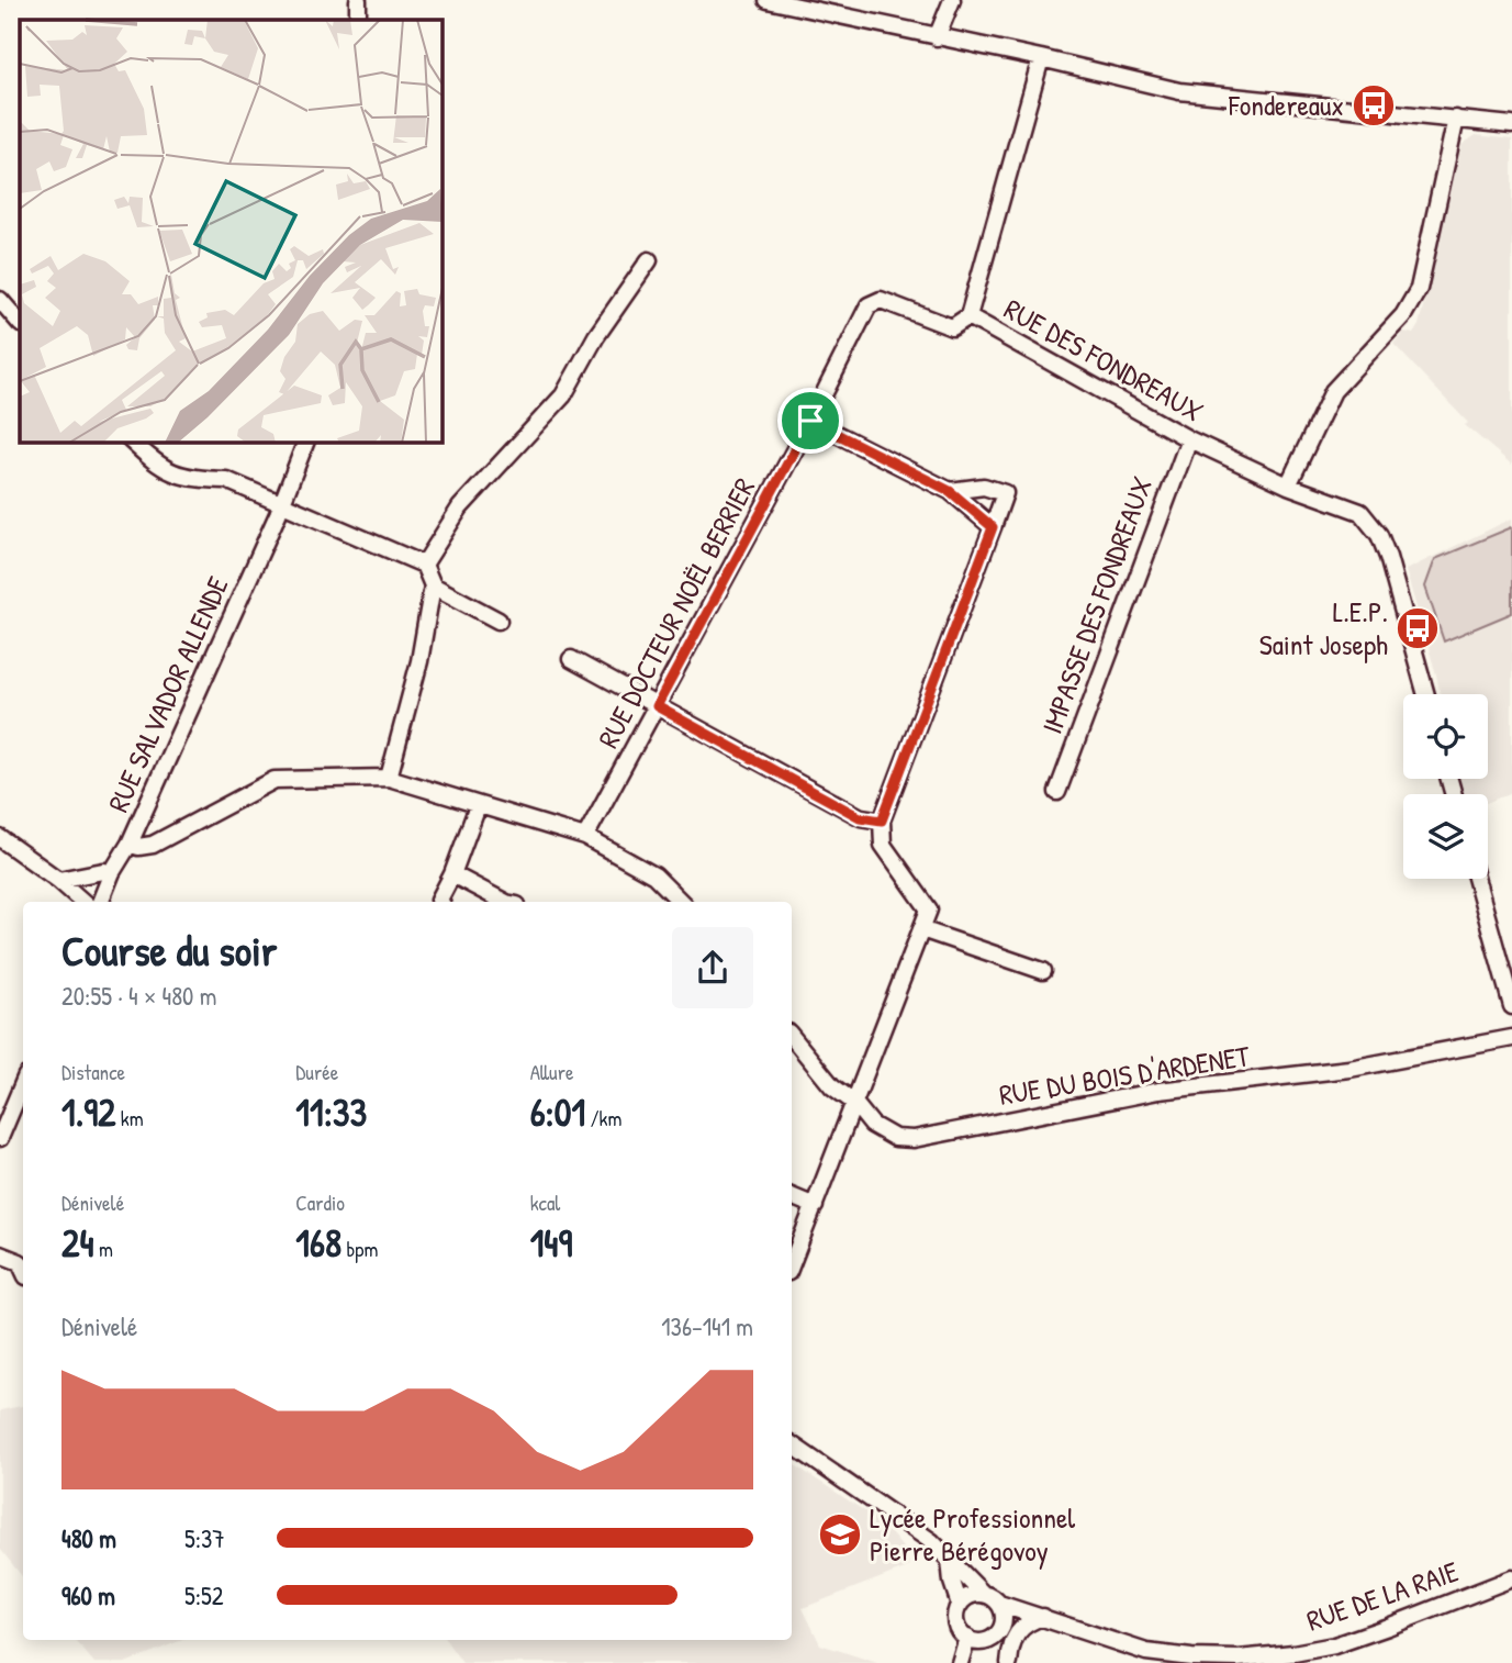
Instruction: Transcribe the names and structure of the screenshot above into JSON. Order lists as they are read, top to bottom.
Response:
{
  "streets": {
    "street": [
      "RUE DES FONDREAUX",
      "IMPASSE DES FONDREAUX",
      "RUE DOCTEUR NOËL BERRIER",
      "RUE SALVADOR ALLENDE",
      "RUE DU BOIS D'ARDENET",
      "RUE DE LA RAIE"
    ]
  },
  "crossings": [
    ["RUE DES FONDREAUX", "IMPASSE DES FONDREAUX"],
    ["RUE DES FONDREAUX", "RUE DOCTEUR NOËL BERRIER"]
  ],
  "places": {
    "bus stop": ["Fondereaux", "L.E.P. Saint Joseph"],
    "school or university": ["Lycée Professionnel Pierre Bérégovoy"]
  },
  "page": {
    "heading": ["Course du soir", "20:55 · 4 × 480 m"],
    "stats": [
      ["Distance", "1.92 km"],
      ["Durée", "11:33"],
      ["Allure", "6:01 /km"],
      ["Dénivelé", "24 m"],
      ["Cardio", "168 bpm"],
      ["kcal", "149"]
    ],
    "chart": ["Dénivelé", "136–141 m"],
    "list": [
      {
        "name": "480 m",
        "note": "5:37"
      },
      {
        "name": "960 m",
        "note": "5:52"
      }
    ]
  }
}
